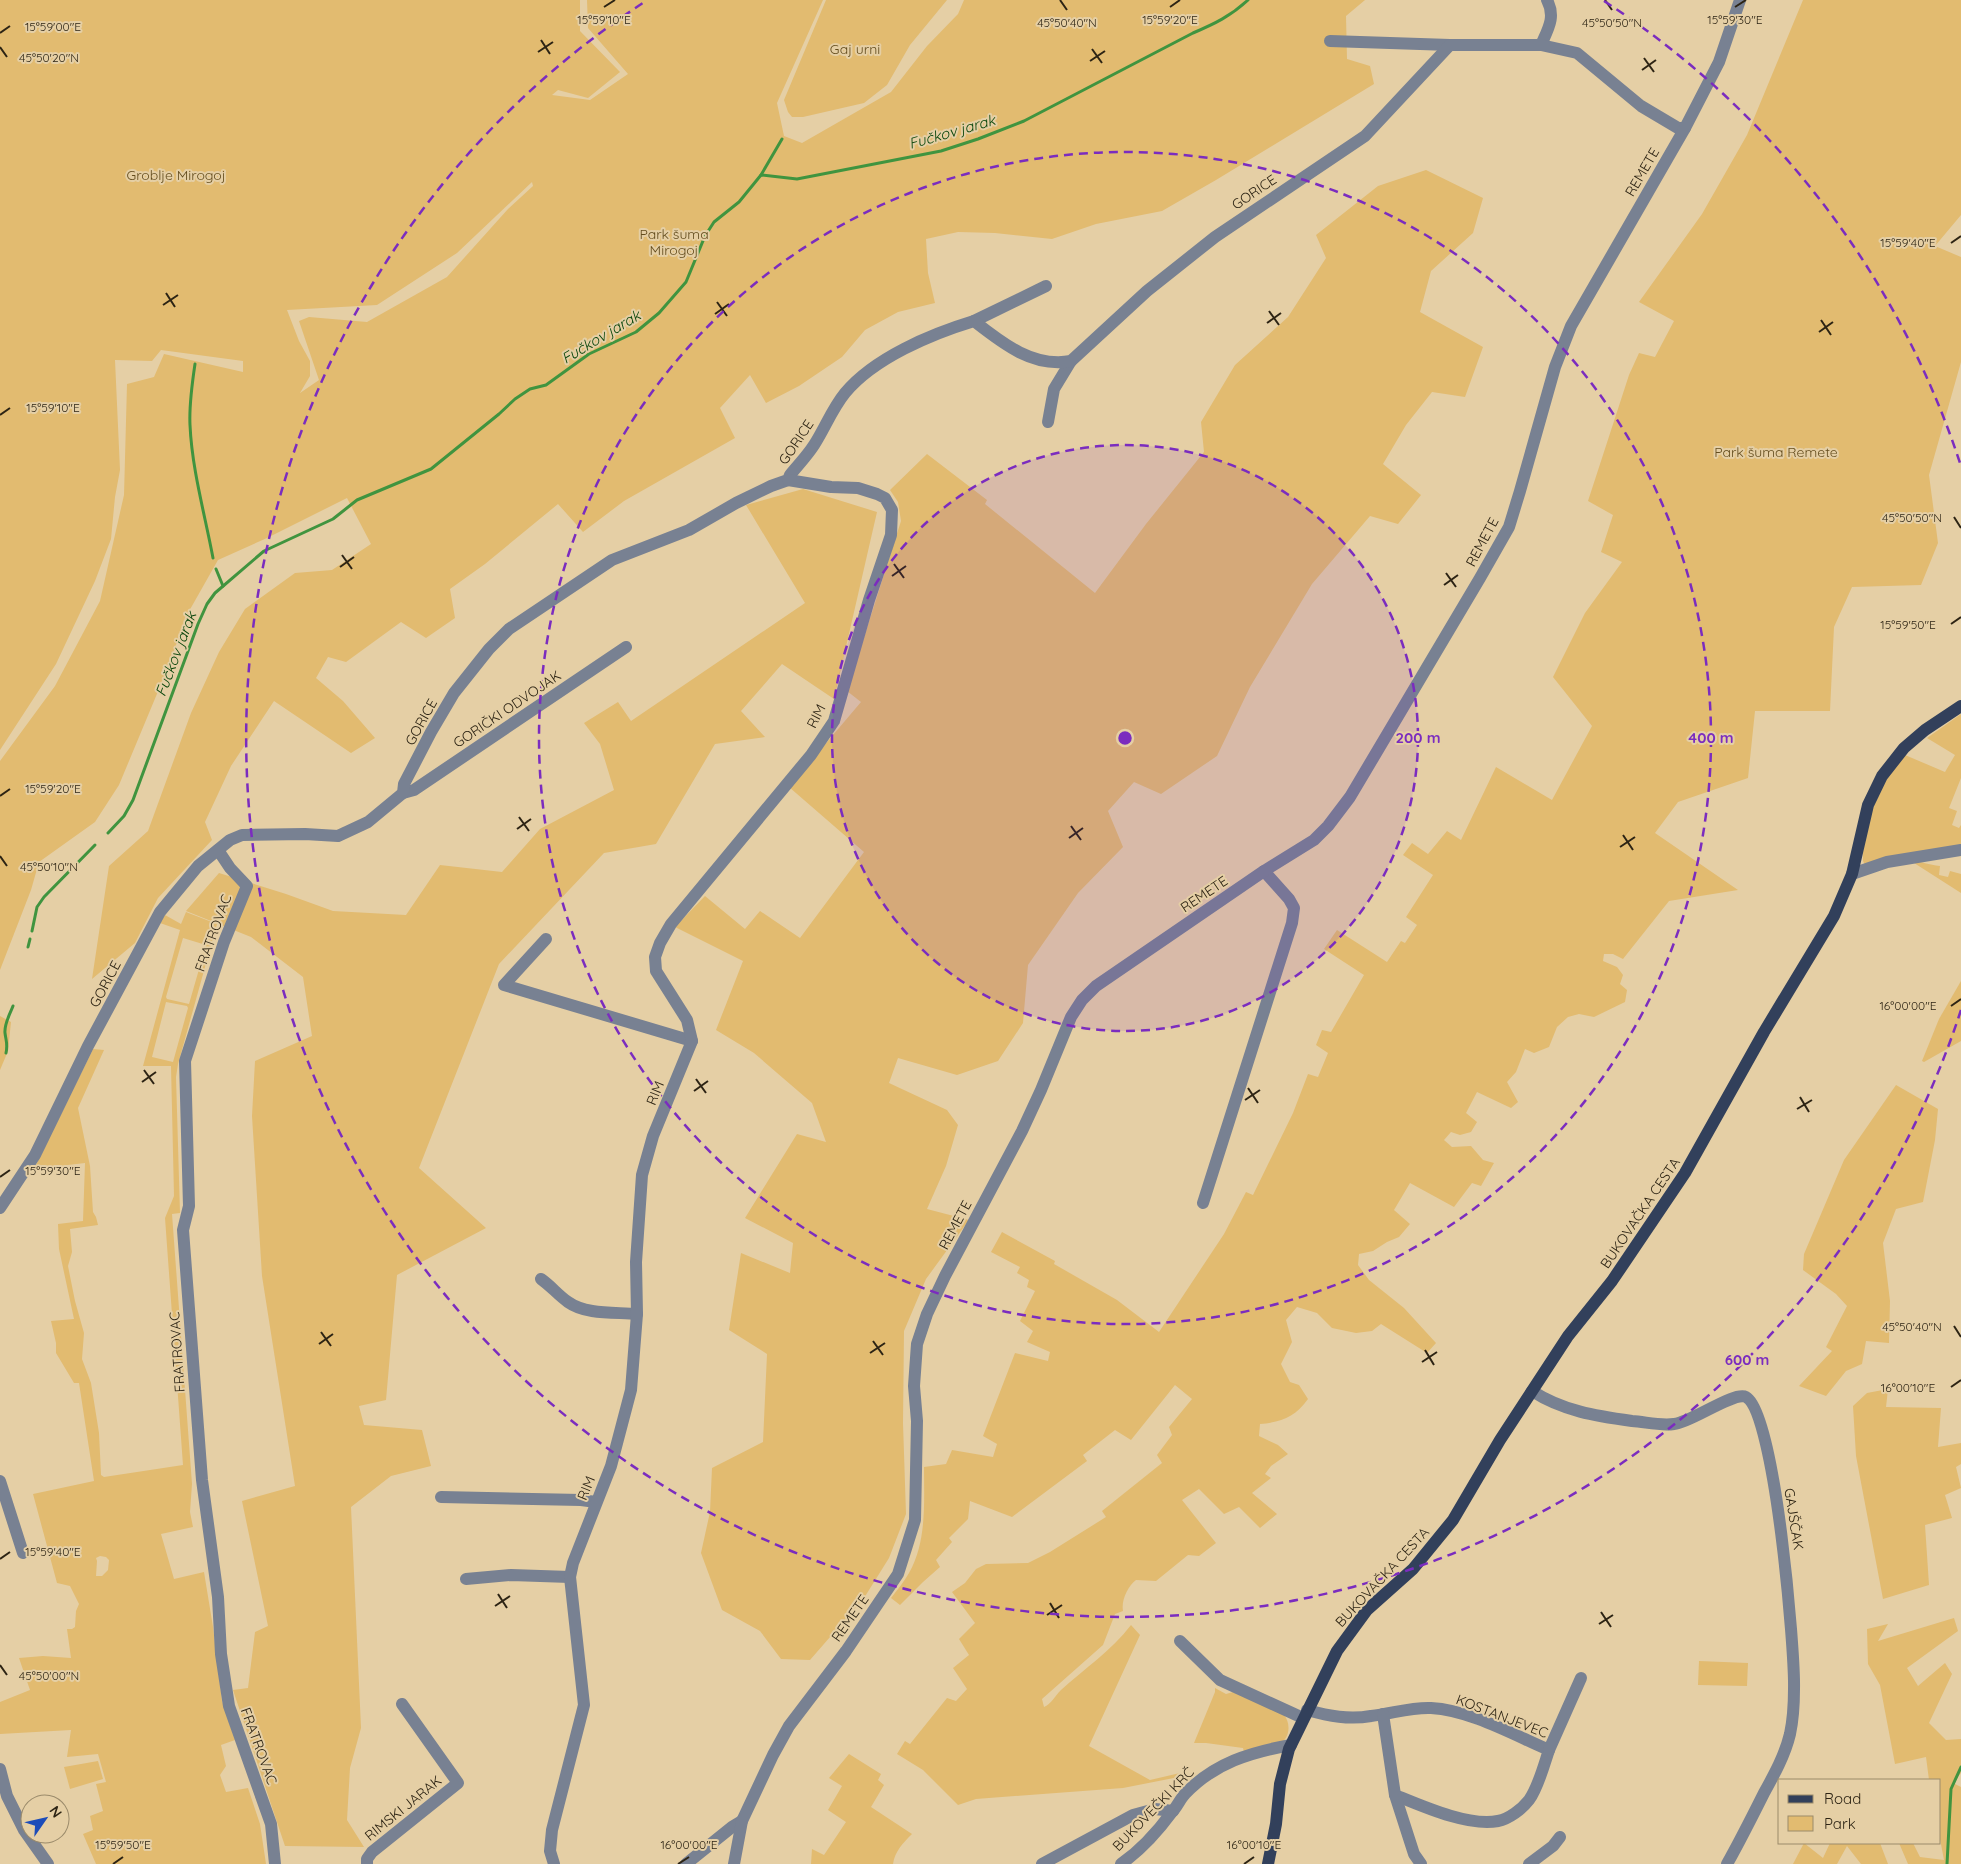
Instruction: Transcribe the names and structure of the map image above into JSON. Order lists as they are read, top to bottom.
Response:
{
  "streets": {
    "main road": ["BUKOVAČKA CESTA"],
    "street": [
      "REMETE",
      "GORICE",
      "GORIČKI ODVOJAK",
      "RIM",
      "FRATROVAC",
      "GAJŠČAK",
      "KOSTANJEVEC",
      "RIMSKI JARAK",
      "BUKOVEČKI KRČ"
    ]
  },
  "crossings": [
    ["GORICE", "GORIČKI ODVOJAK"],
    ["GORICE", "RIM"],
    ["GORICE", "FRATROVAC"],
    ["BUKOVAČKA CESTA", "GAJŠČAK"],
    ["BUKOVAČKA CESTA", "KOSTANJEVEC"],
    ["BUKOVAČKA CESTA", "BUKOVEČKI KRČ"]
  ],
  "water": ["Fučkov jarak"],
  "parks": [
    "Gaj urni",
    "Groblje Mirogoj",
    "Park šuma Mirogoj",
    "Park šuma Remete"
  ],
  "legend": ["Road", "Park"],
  "north": "top right",
  "coordinates": [
    "15°59'10\"E",
    "15°59'30\"E",
    "15°59'20\"E",
    "45°50'50\"N",
    "45°50'40\"N",
    "15°59'00\"E",
    "45°50'20\"N",
    "15°59'40\"E",
    "15°59'50\"E",
    "45°50'10\"N",
    "16°00'00\"E",
    "16°00'10\"E",
    "45°50'00\"N"
  ],
  "rings": ["200 m", "400 m", "600 m"]
}
